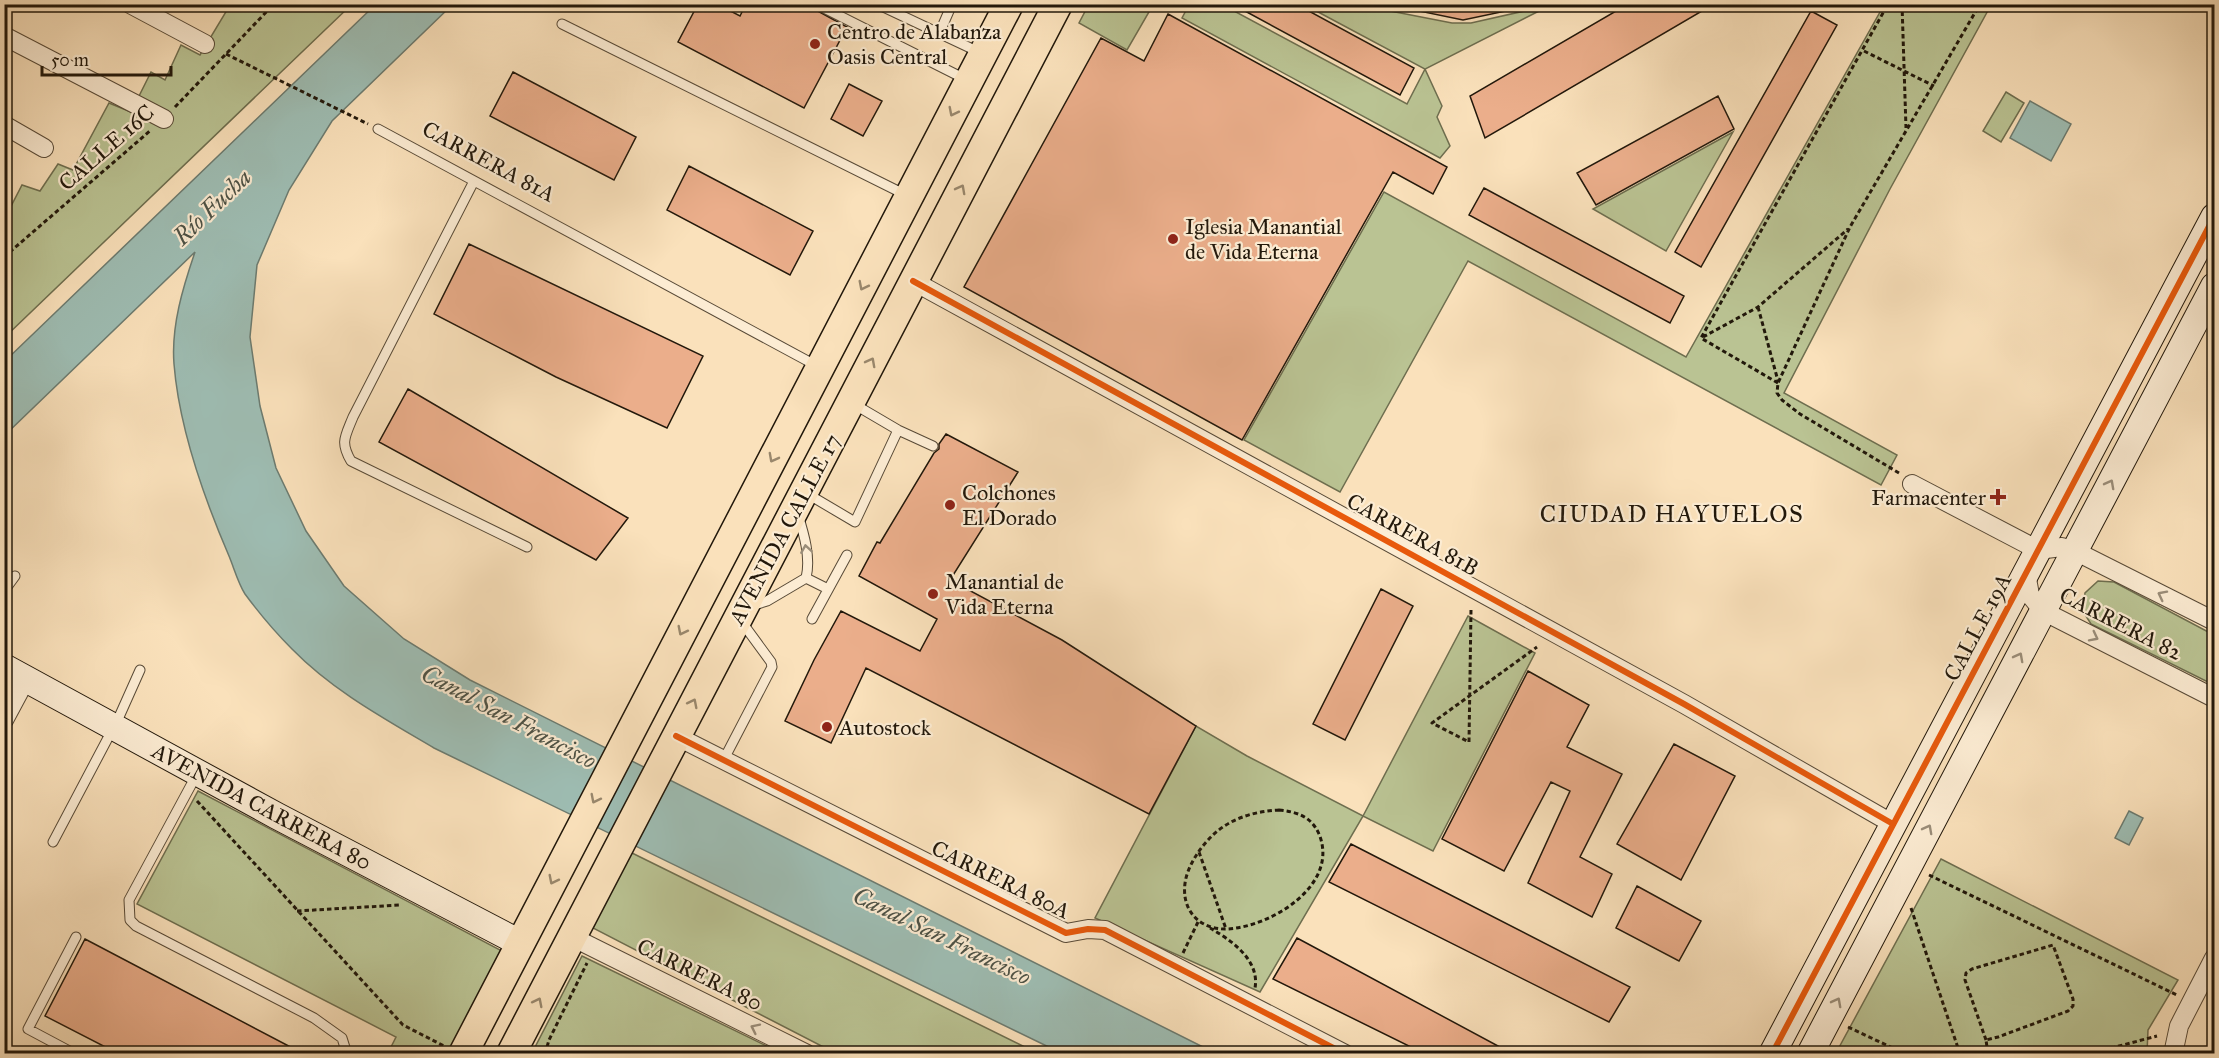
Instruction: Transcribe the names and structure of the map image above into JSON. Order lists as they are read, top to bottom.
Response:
{
  "streets": {
    "main road": ["AVENIDA CALLE 17"],
    "street": [
      "CARRERA 81B",
      "CARRERA 82",
      "CALLE 19A",
      "AVENIDA CARRERA 80",
      "CARRERA 80A",
      "CARRERA 80"
    ],
    "lane": ["CARRERA 81A"],
    "path": ["CALLE 16C"]
  },
  "crossings": [
    ["CARRERA 81A", "AVENIDA CALLE 17"],
    ["AVENIDA CALLE 17", "CARRERA 81B"],
    ["AVENIDA CALLE 17", "AVENIDA CARRERA 80"],
    ["AVENIDA CALLE 17", "CARRERA 80A"],
    ["AVENIDA CALLE 17", "CARRERA 80"],
    ["CARRERA 81B", "CALLE 19A"],
    ["CARRERA 82", "CALLE 19A"]
  ],
  "one_way": ["CARRERA 80"],
  "districts": ["CIUDAD HAYUELOS"],
  "water": ["Río Fucha", "Canal San Francisco"],
  "places": {
    "other": [
      "Centro de Alabanza Oasis Central",
      "Iglesia Manantial de Vida Eterna",
      "Colchones El Dorado",
      "Manantial de Vida Eterna",
      "Autostock"
    ],
    "health": ["Farmacenter"]
  },
  "scale_bar": "50 m"
}
